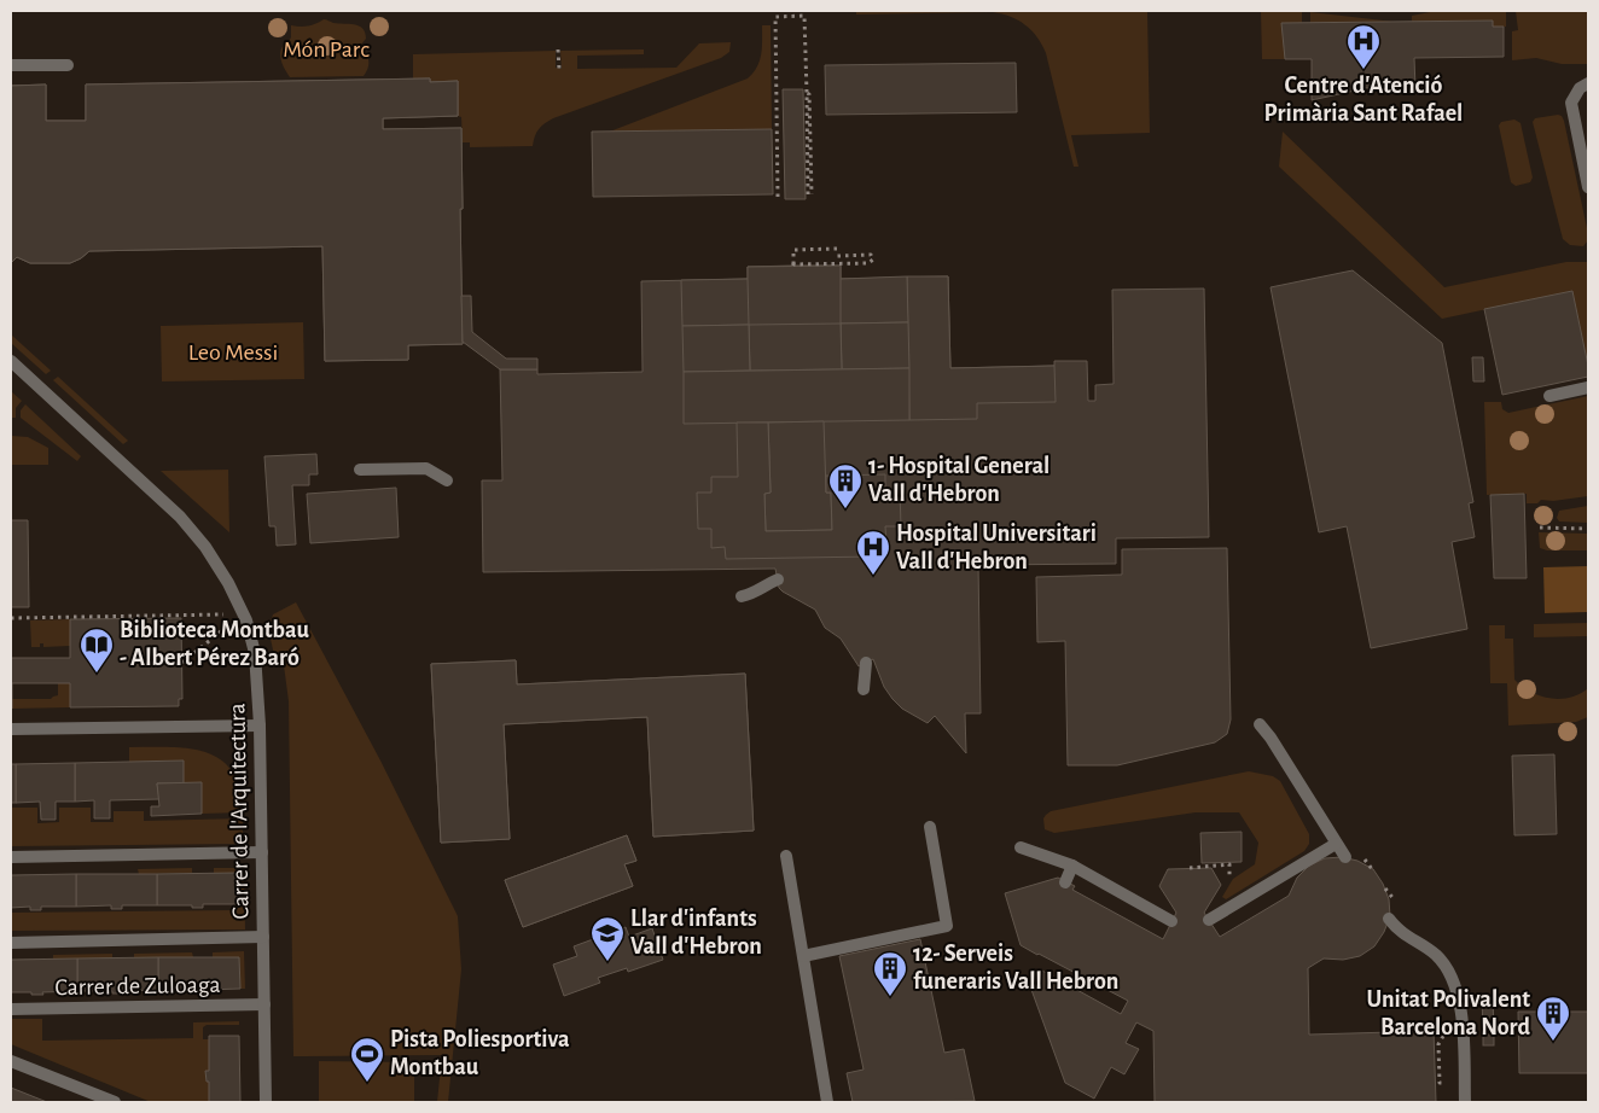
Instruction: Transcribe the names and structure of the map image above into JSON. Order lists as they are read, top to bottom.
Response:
{
  "streets": {
    "street": ["Carrer de l'Arquitectura", "Carrer de Zuloaga"]
  },
  "crossings": [
    ["Carrer de l'Arquitectura", "Carrer de Zuloaga"]
  ],
  "parks": ["Món Parc", "Leo Messi"],
  "places": {
    "hospital": ["Centre d'Atenció Primària Sant Rafael", "Hospital Universitari Vall d'Hebron"],
    "building": ["1- Hospital General Vall d'Hebron", "12- Serveis funeraris Vall Hebron", "Unitat Polivalent Barcelona Nord"],
    "library": ["Biblioteca Montbau - Albert Pérez Baró"],
    "school or university": ["Llar d'infants Vall d'Hebron"],
    "sports": ["Pista Poliesportiva Montbau"]
  }
}
